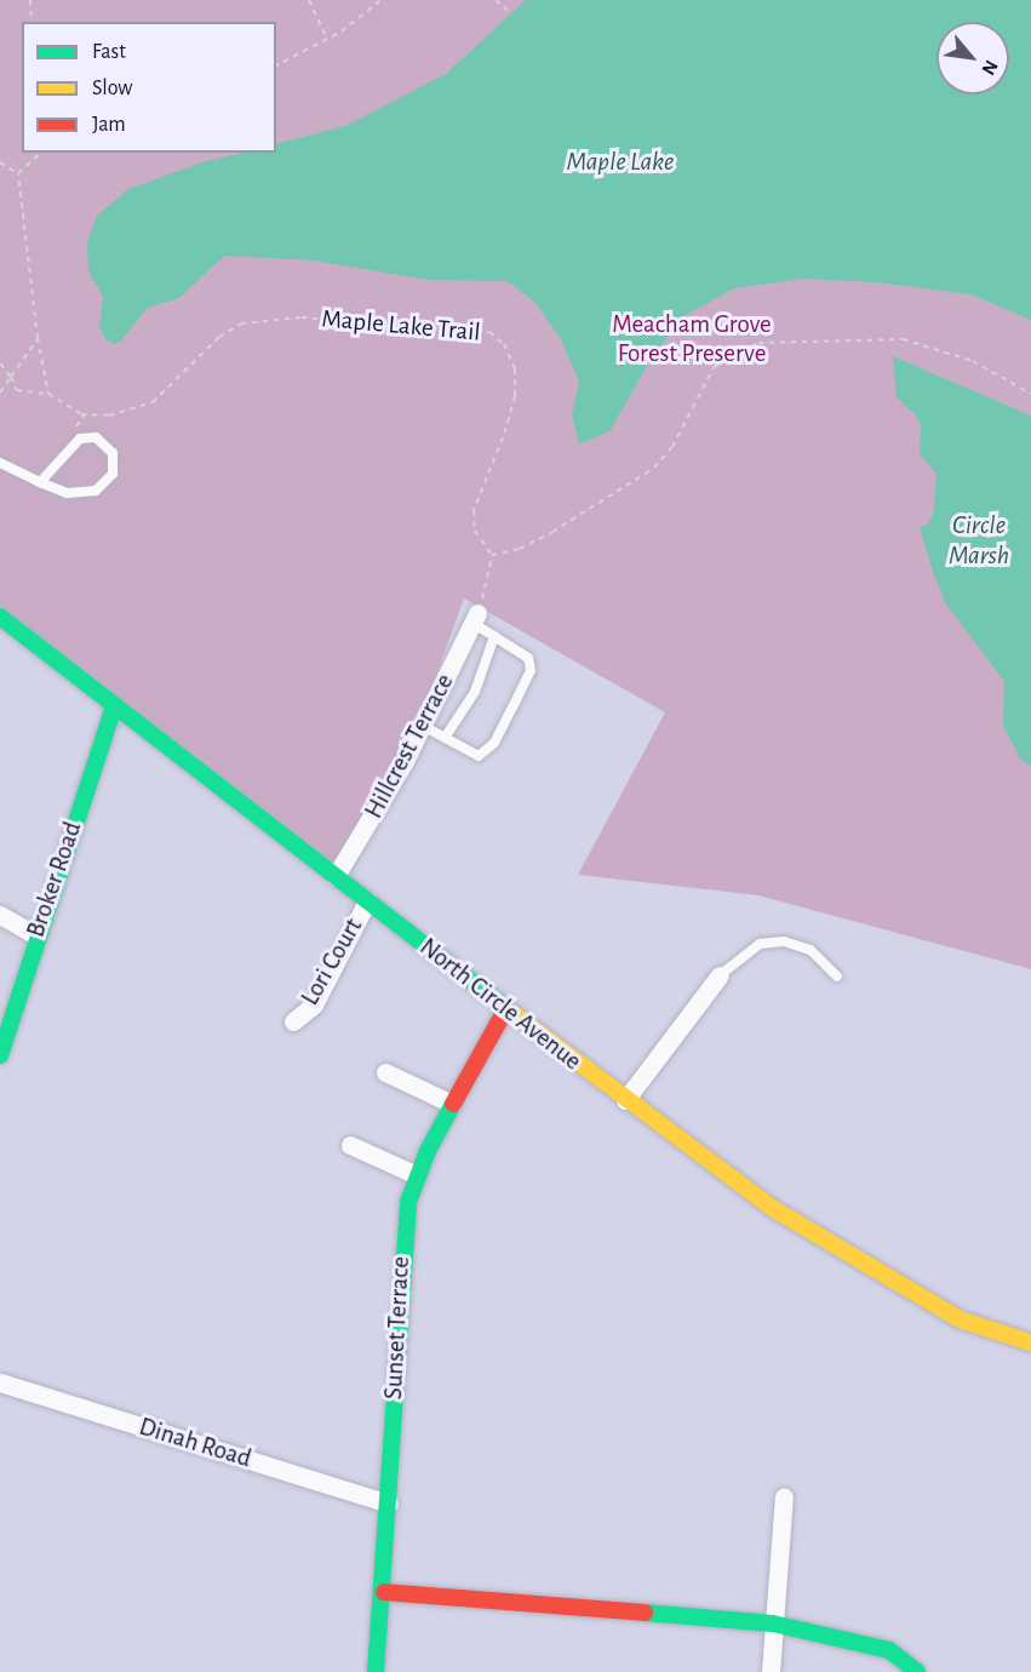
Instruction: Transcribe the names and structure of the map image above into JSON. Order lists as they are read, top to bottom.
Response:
{
  "streets": {
    "street": [
      "Hillcrest Terrace",
      "Broker Road",
      "Lori Court",
      "North Circle Avenue",
      "Sunset Terrace",
      "Dinah Road"
    ],
    "path": ["Maple Lake Trail"]
  },
  "crossings": [
    ["Hillcrest Terrace", "North Circle Avenue"],
    ["Broker Road", "North Circle Avenue"],
    ["Lori Court", "North Circle Avenue"],
    ["North Circle Avenue", "Sunset Terrace"],
    ["Sunset Terrace", "Dinah Road"]
  ],
  "water": ["Maple Lake", "Circle Marsh"],
  "parks": ["Meacham Grove Forest Preserve"],
  "legend": ["Fast", "Slow", "Jam"],
  "north": "bottom right"
}
